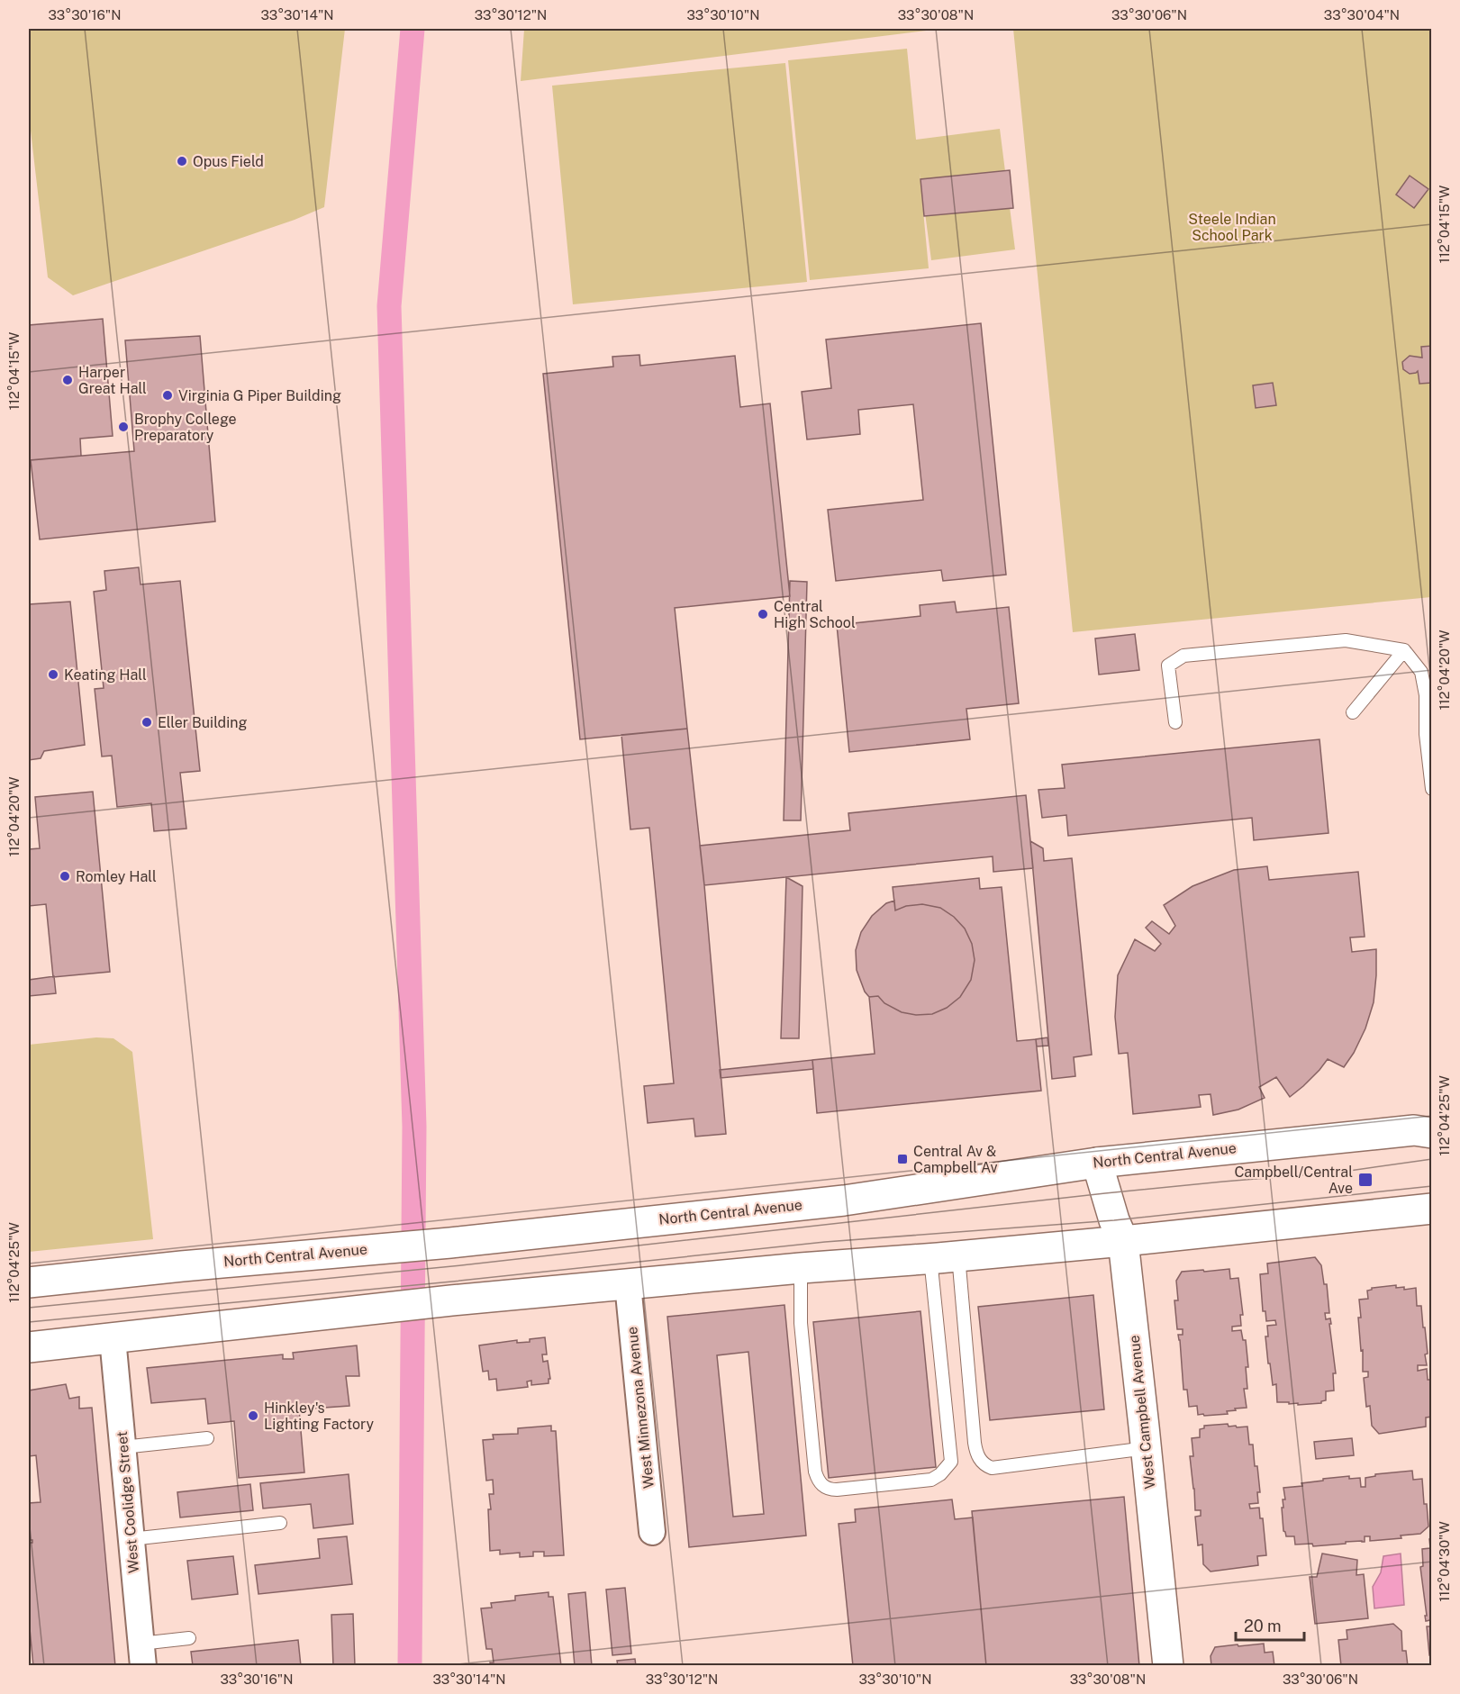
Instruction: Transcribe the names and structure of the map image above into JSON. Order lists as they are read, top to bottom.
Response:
{
  "streets": {
    "main road": ["North Central Avenue", "West Campbell Avenue"],
    "street": ["West Minnezona Avenue", "West Coolidge Street"]
  },
  "crossings": [
    ["North Central Avenue", "West Campbell Avenue"]
  ],
  "parks": ["Steele Indian School Park"],
  "places": {
    "other": [
      "Opus Field",
      "Harper Great Hall",
      "Virginia G Piper Building",
      "Brophy College Preparatory",
      "Central High School",
      "Keating Hall",
      "Eller Building",
      "Romley Hall",
      "Hinkley's Lighting Factory"
    ],
    "transit": ["Central Av & Campbell Av", "Campbell/Central Ave"]
  },
  "scale_bar": "20 m",
  "coordinates": [
    "33°30'16\"N",
    "33°30'14\"N",
    "33°30'12\"N",
    "33°30'10\"N",
    "33°30'08\"N",
    "33°30'06\"N",
    "33°30'04\"N",
    "112°04'15\"W",
    "112°04'20\"W",
    "112°04'25\"W",
    "112°04'30\"W"
  ]
}
